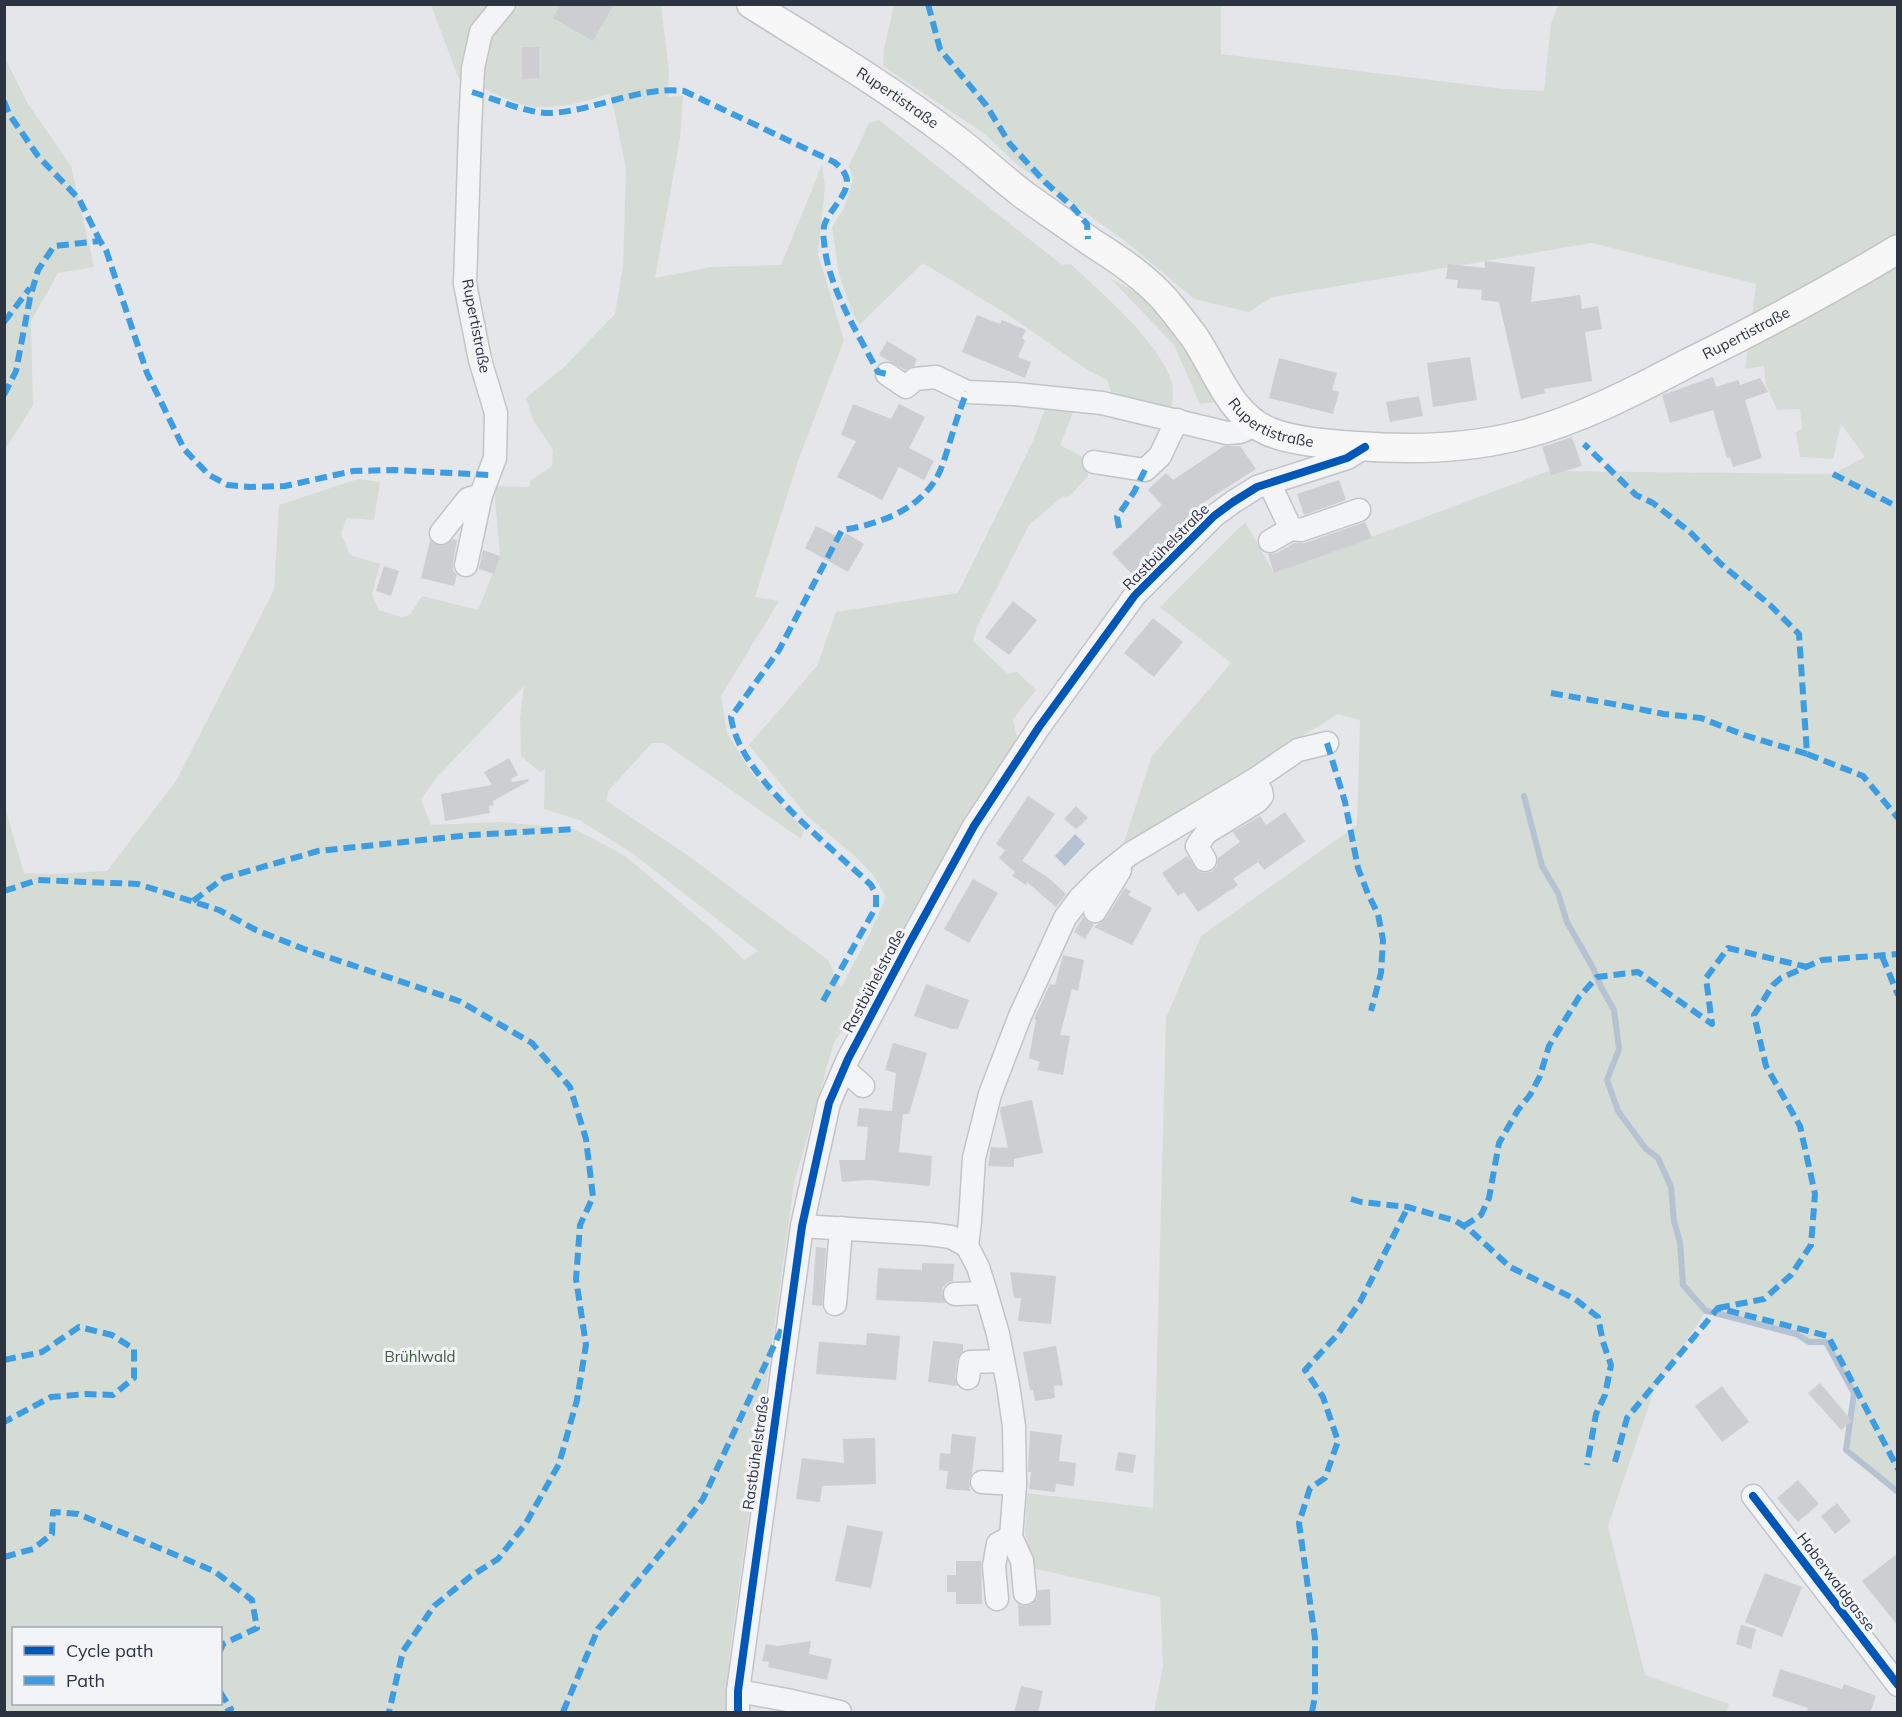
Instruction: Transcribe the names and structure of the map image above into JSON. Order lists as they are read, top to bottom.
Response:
{
  "streets": {
    "main road": ["Rupertistraße"],
    "street": ["Rastbühelstraße", "Haberwaldgasse"]
  },
  "crossings": [
    ["Rupertistraße", "Rastbühelstraße"]
  ],
  "parks": ["Brühlwald"],
  "legend": ["Cycle path", "Path"]
}
